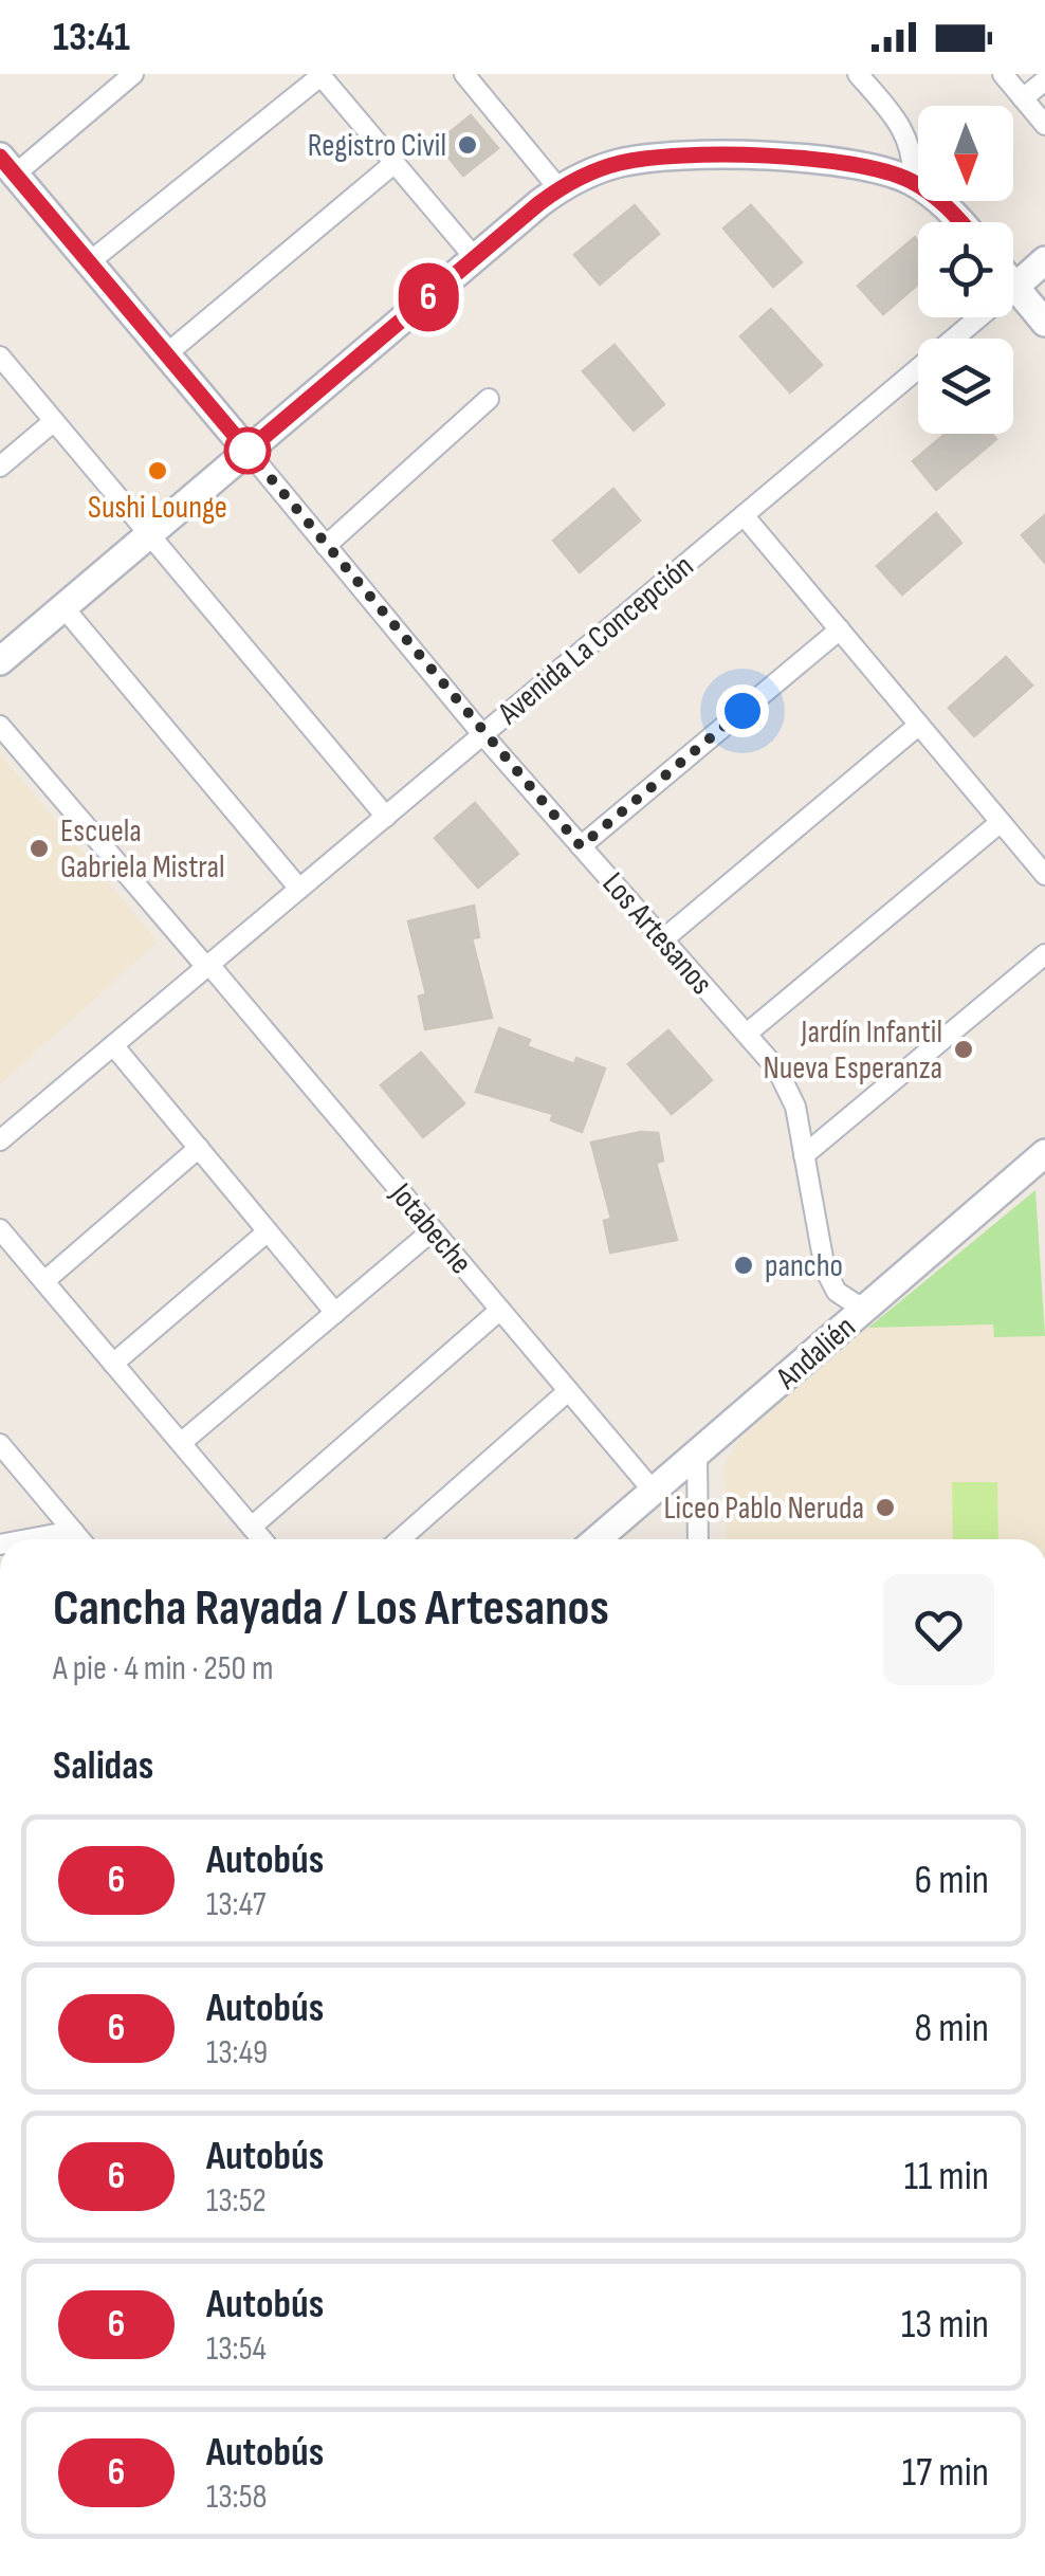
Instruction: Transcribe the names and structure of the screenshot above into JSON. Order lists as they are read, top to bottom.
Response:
{
  "streets": {
    "street": [
      "Avenida La Concepción",
      "Los Artesanos",
      "Jotabeche",
      "Andalién"
    ]
  },
  "crossings": [
    ["Avenida La Concepción", "Los Artesanos"],
    ["Avenida La Concepción", "Jotabeche"],
    ["Los Artesanos", "Andalién"],
    ["Jotabeche", "Andalién"]
  ],
  "places": [
    "Registro Civil",
    "Sushi Lounge",
    "Escuela Gabriela Mistral",
    "Jardín Infantil Nueva Esperanza",
    "pancho",
    "Liceo Pablo Neruda"
  ],
  "lines": ["bus line 6"],
  "north": "bottom",
  "page": {
    "status": "13:41",
    "on_map": "6",
    "heading": [
      ["Cancha Rayada / Los Artesanos", "A pie · 4 min · 250 m"],
      "Salidas"
    ],
    "list": [
      {
        "mark": "6",
        "name": "Autobús",
        "note": "13:47",
        "value": "6 min"
      },
      {
        "mark": "6",
        "name": "Autobús",
        "note": "13:49",
        "value": "8 min"
      },
      {
        "mark": "6",
        "name": "Autobús",
        "note": "13:52",
        "value": "11 min"
      },
      {
        "mark": "6",
        "name": "Autobús",
        "note": "13:54",
        "value": "13 min"
      },
      {
        "mark": "6",
        "name": "Autobús",
        "note": "13:58",
        "value": "17 min"
      }
    ]
  }
}
